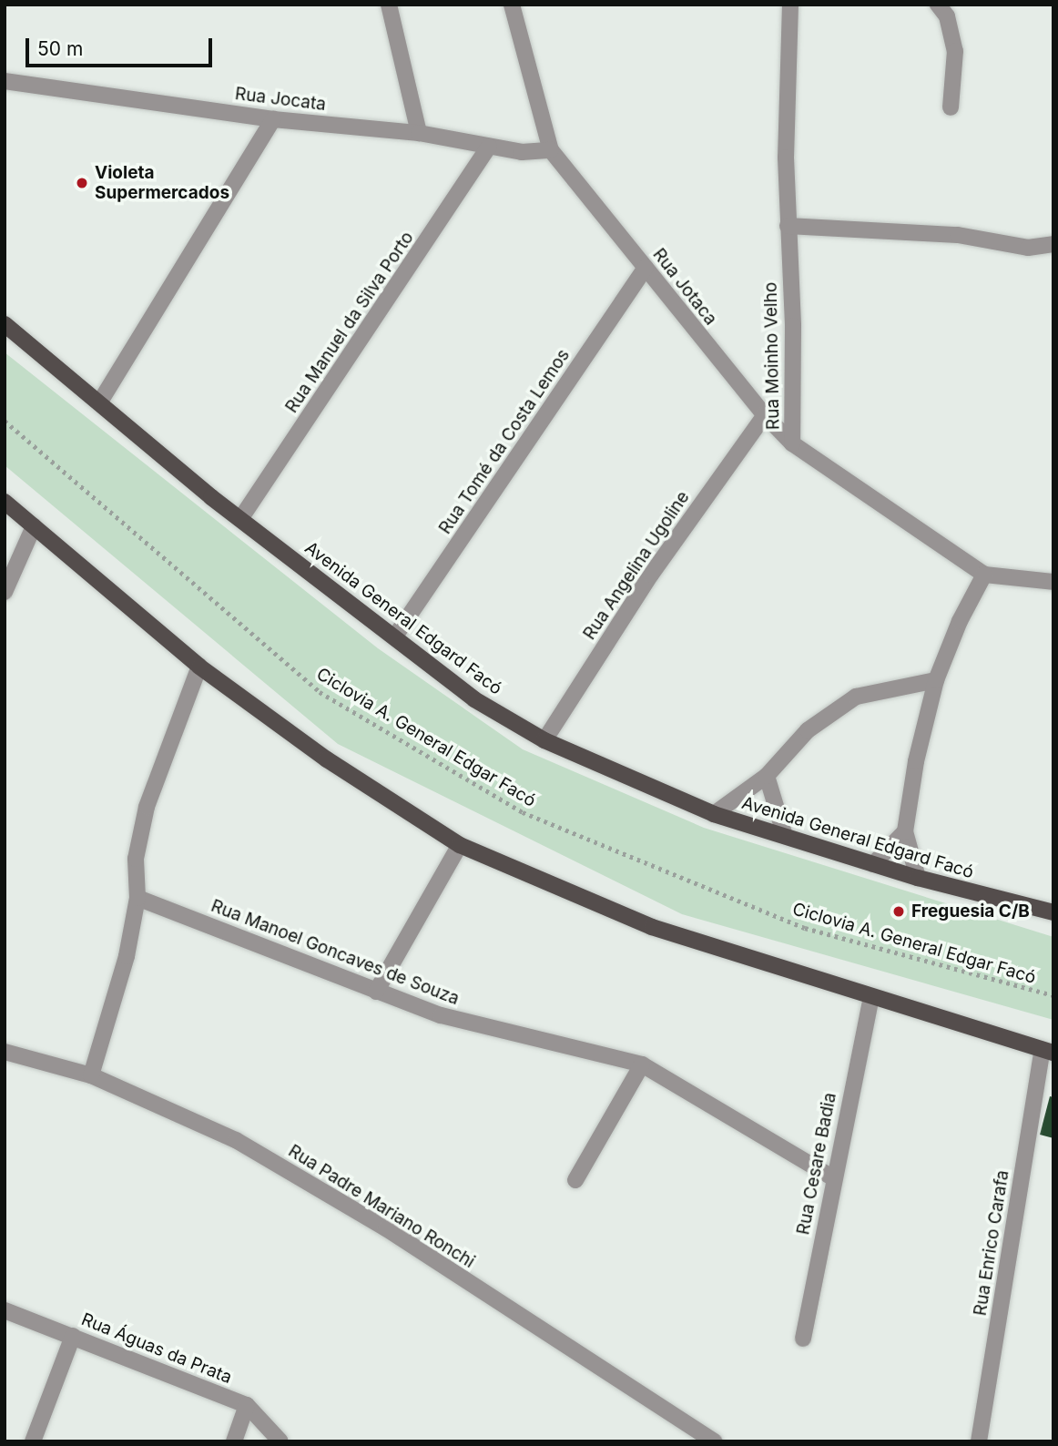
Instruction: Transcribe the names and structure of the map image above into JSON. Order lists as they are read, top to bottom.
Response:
{
  "streets": {
    "main road": ["Avenida General Edgard Facó"],
    "street": [
      "Rua Jocata",
      "Rua Jotaca",
      "Rua Manuel da Silva Porto",
      "Rua Moinho Velho",
      "Rua Tomé da Costa Lemos",
      "Rua Angelina Ugoline",
      "Rua Manoel Goncaves de Souza",
      "Rua Cesare Badia",
      "Rua Padre Mariano Ronchi",
      "Rua Enrico Carafa",
      "Rua Águas da Prata"
    ],
    "path": ["Ciclovia A. General Edgar Facó"]
  },
  "crossings": [
    ["Rua Jocata", "Rua Jotaca"],
    ["Rua Jocata", "Rua Manuel da Silva Porto"],
    ["Rua Jotaca", "Rua Moinho Velho"],
    ["Rua Jotaca", "Rua Tomé da Costa Lemos"],
    ["Rua Jotaca", "Rua Angelina Ugoline"],
    ["Rua Manuel da Silva Porto", "Avenida General Edgard Facó"],
    ["Rua Tomé da Costa Lemos", "Avenida General Edgard Facó"],
    ["Rua Angelina Ugoline", "Avenida General Edgard Facó"],
    ["Rua Manoel Goncaves de Souza", "Rua Cesare Badia"]
  ],
  "places": ["Violeta Supermercados", "Freguesia C/B"],
  "scale_bar": "50 m"
}
